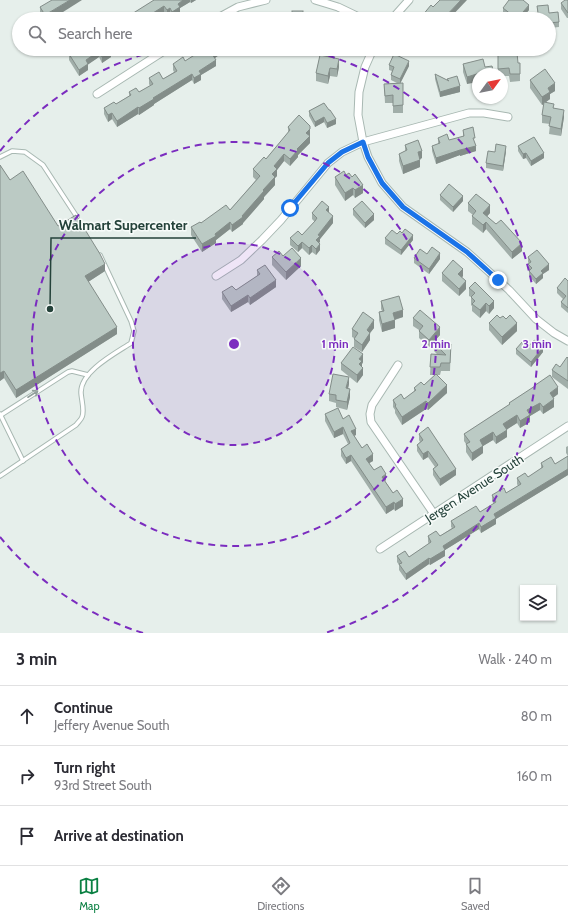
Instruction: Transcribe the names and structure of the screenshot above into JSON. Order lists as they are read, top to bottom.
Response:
{
  "streets": {
    "street": ["Jergen Avenue South"]
  },
  "places": ["Walmart Supercenter"],
  "north": "top right",
  "page": {
    "search": "Search here",
    "heading": ["3 min", "Walk · 240 m"],
    "list": [
      ["Continue", "Jeffery Avenue South", "80 m"],
      ["Turn right", "93rd Street South", "160 m"],
      "Arrive at destination"
    ],
    "nav": ["Map", "Directions", "Saved"]
  },
  "rings": ["1 min", "2 min", "3 min"]
}
